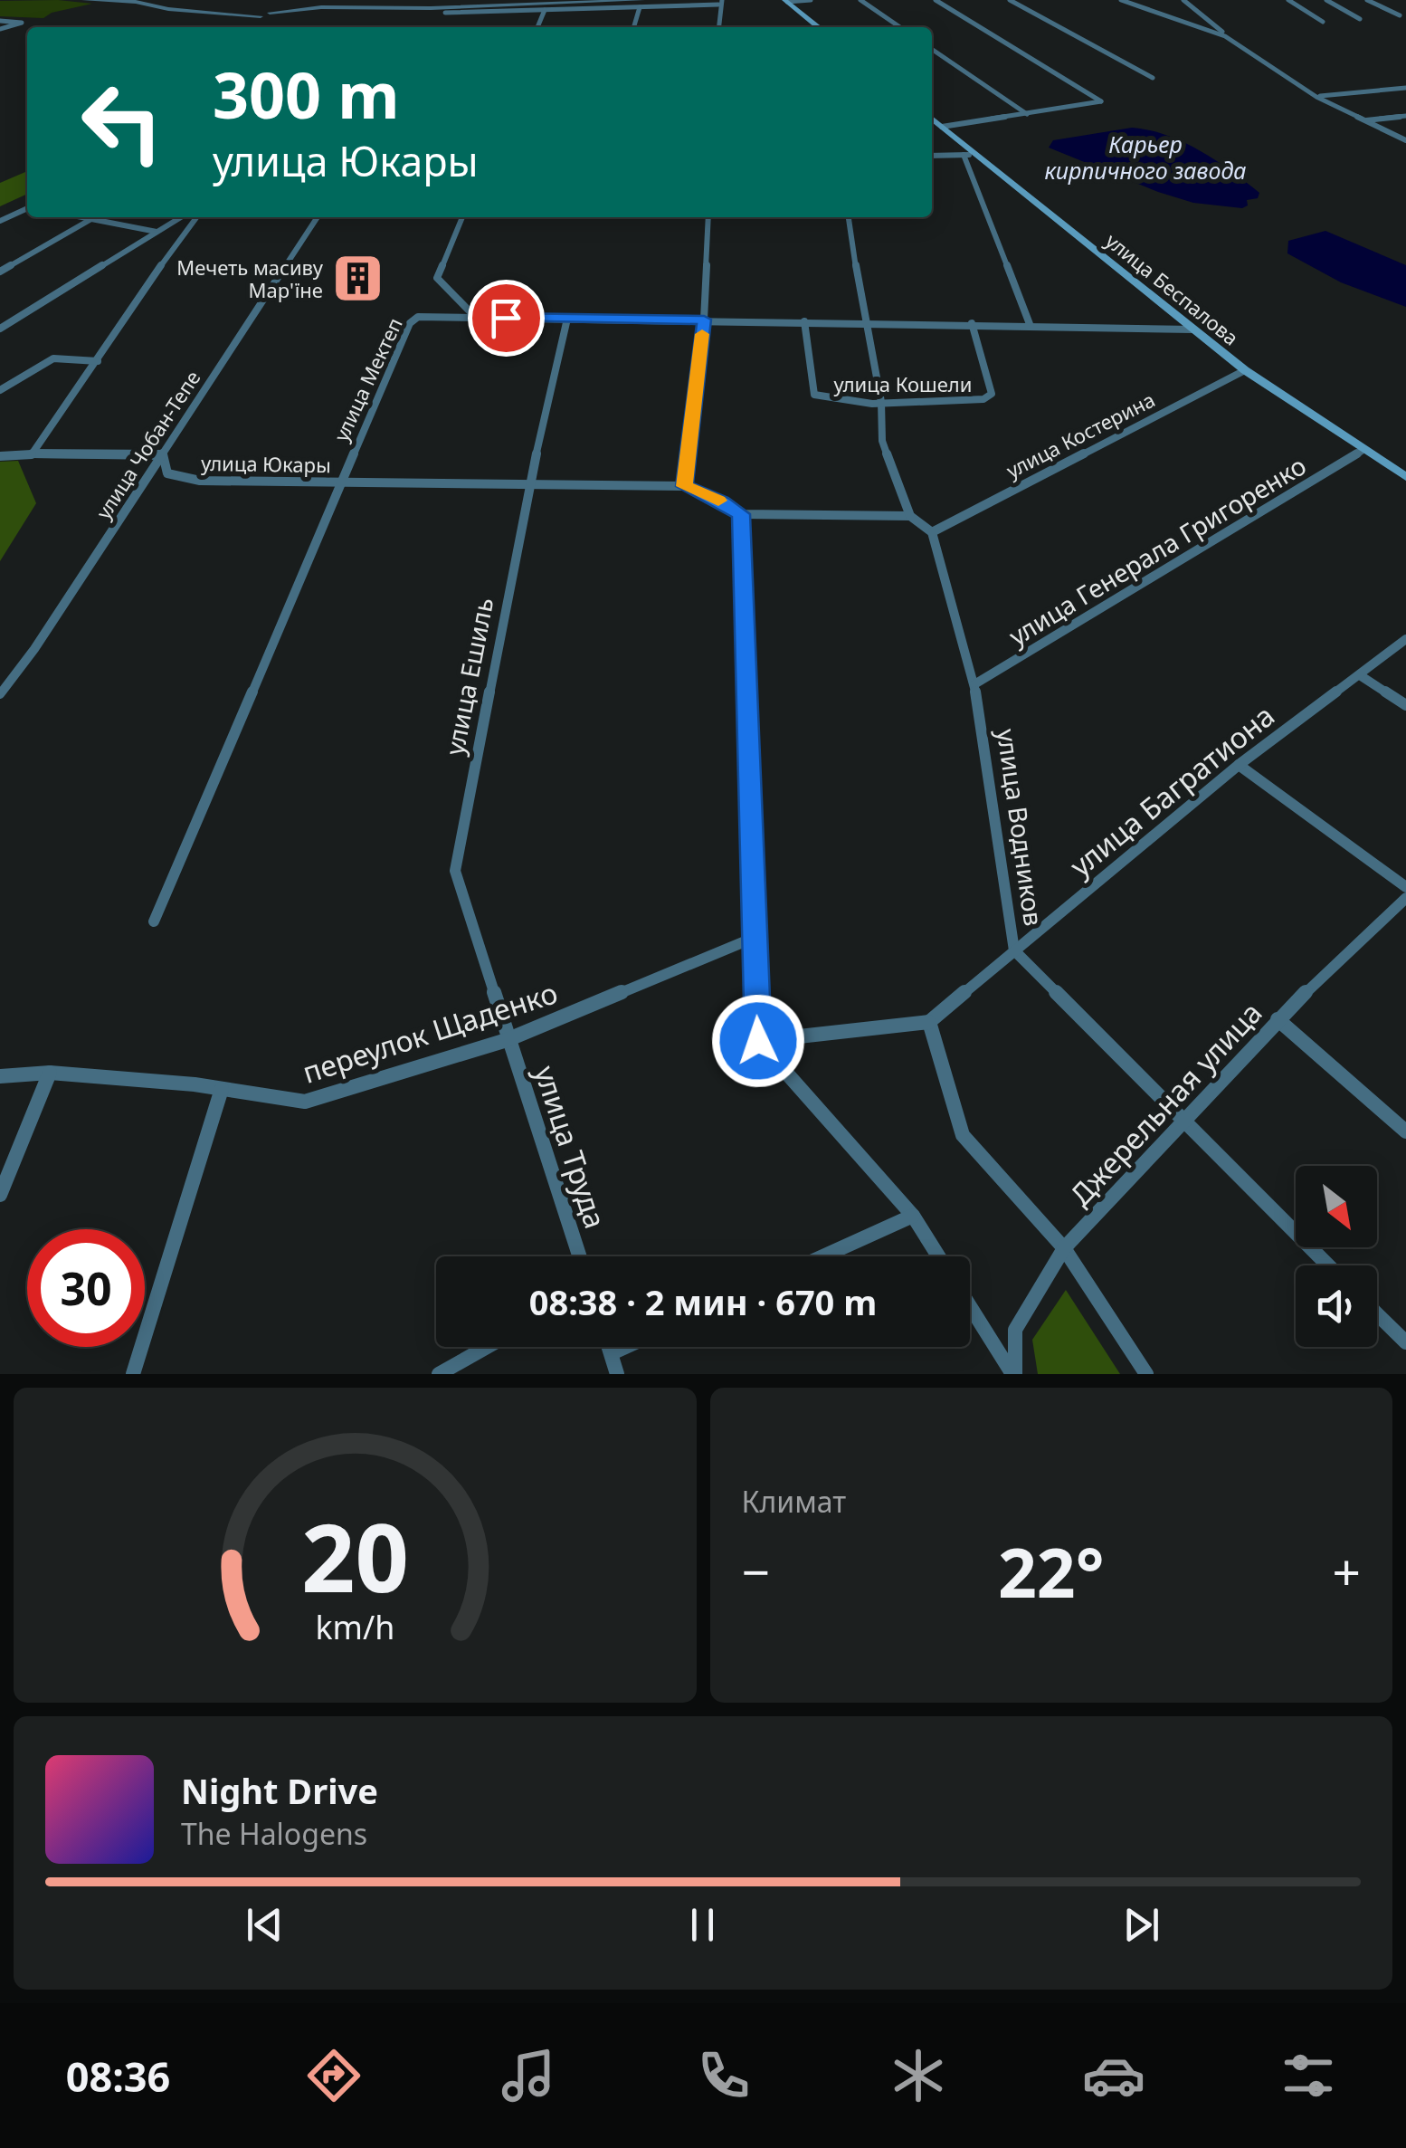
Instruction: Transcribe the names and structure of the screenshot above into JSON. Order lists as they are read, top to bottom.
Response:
{
  "streets": {
    "main road": ["улица Беспалова"],
    "street": [
      "улица Мектеп",
      "улица Кошели",
      "улица Костерина",
      "улица Чобан-Тепе",
      "улица Юкары",
      "улица Генерала Григоренко",
      "улица Ешиль",
      "улица Багратиона",
      "улица Водников",
      "переулок Щаденко",
      "Джерельная улица",
      "улица Труда"
    ]
  },
  "crossings": [
    ["улица Беспалова", "улица Мектеп"],
    ["улица Беспалова", "улица Костерина"],
    ["улица Беспалова", "улица Генерала Григоренко"],
    ["улица Мектеп", "улица Кошели"],
    ["улица Мектеп", "улица Юкары"],
    ["улица Мектеп", "улица Ешиль"],
    ["улица Костерина", "улица Водников"],
    ["улица Чобан-Тепе", "улица Юкары"],
    ["улица Юкары", "улица Ешиль"],
    ["улица Генерала Григоренко", "улица Водников"],
    ["улица Ешиль", "переулок Щаденко"],
    ["улица Ешиль", "улица Труда"],
    ["улица Багратиона", "улица Водников"],
    ["улица Водников", "Джерельная улица"],
    ["переулок Щаденко", "улица Труда"]
  ],
  "water": ["Карьер кирпичного завода"],
  "places": {
    "building": ["Мечеть масиву Мар'їне"]
  },
  "north": "bottom right",
  "page": {
    "turn": ["300 m", "улица Юкары"],
    "limit": "30",
    "trip": "08:38 · 2 мин · 670 m",
    "tile": "Климат",
    "heat": ["−", "22°", "+"],
    "song": ["Night Drive", "The Halogens"],
    "tabs": "08:36",
    "gauge": ["20", "km/h"]
  }
}
